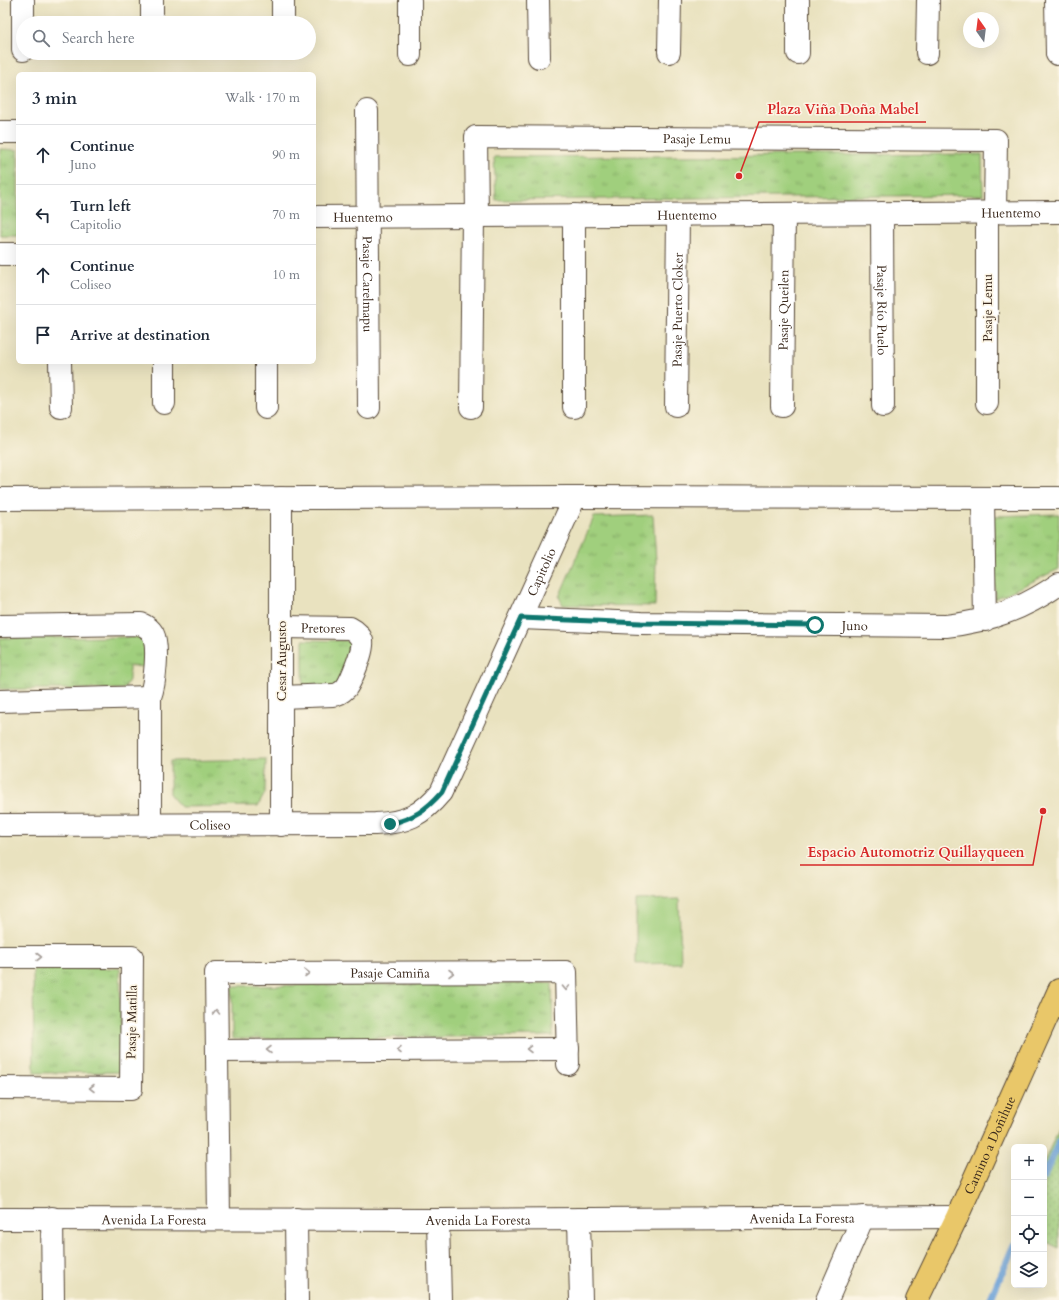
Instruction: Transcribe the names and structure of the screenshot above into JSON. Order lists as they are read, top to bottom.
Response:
{
  "streets": {
    "main road": ["Camino a Doñihue"],
    "street": [
      "Pasaje Lemu",
      "Huentemo",
      "Pasaje Carelmapu",
      "Pasaje Puerto Cloker",
      "Pasaje Queilen",
      "Pasaje Río Puelo",
      "Capitolio",
      "Juno",
      "Pretores",
      "Cesar Augusto",
      "Coliseo",
      "Pasaje Camiña",
      "Pasaje Matilla",
      "Avenida La Foresta"
    ]
  },
  "crossings": [
    ["Pasaje Lemu", "Huentemo"],
    ["Huentemo", "Pasaje Carelmapu"],
    ["Huentemo", "Pasaje Puerto Cloker"],
    ["Huentemo", "Pasaje Queilen"],
    ["Huentemo", "Pasaje Río Puelo"],
    ["Capitolio", "Juno"],
    ["Capitolio", "Coliseo"],
    ["Pretores", "Cesar Augusto"],
    ["Cesar Augusto", "Coliseo"],
    ["Pasaje Camiña", "Avenida La Foresta"],
    ["Camino a Doñihue", "Avenida La Foresta"]
  ],
  "places": ["Plaza Viña Doña Mabel", "Espacio Automotriz Quillayqueen"],
  "north": "top",
  "page": {
    "search": "Search here",
    "heading": ["3 min", "Walk · 170 m"],
    "list": [
      ["Continue", "Juno", "90 m"],
      ["Turn left", "Capitolio", "70 m"],
      ["Continue", "Coliseo", "10 m"],
      "Arrive at destination"
    ],
    "map_buttons": ["+", "−"]
  }
}
